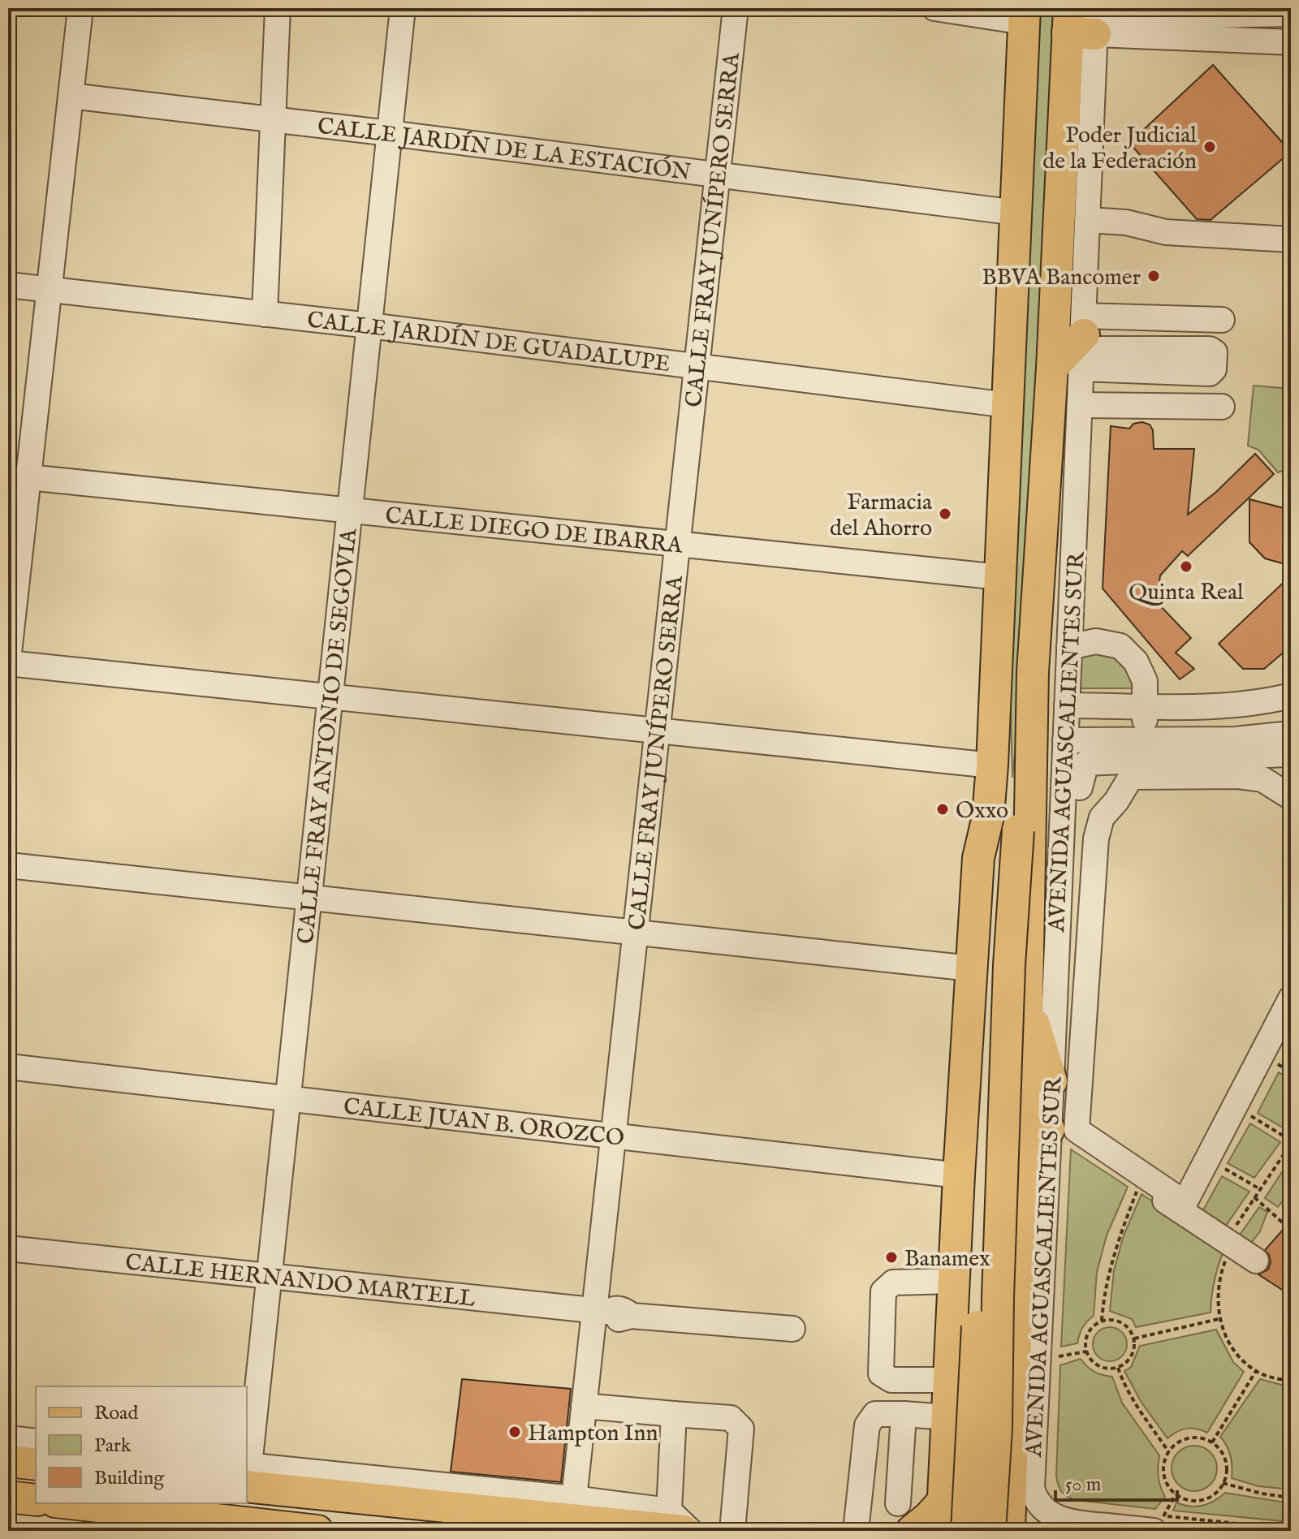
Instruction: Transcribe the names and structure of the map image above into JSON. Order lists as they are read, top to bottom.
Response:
{
  "streets": {
    "main road": ["AVENIDA AGUASCALIENTES SUR"],
    "street": [
      "CALLE JARDÍN DE LA ESTACIÓN",
      "CALLE FRAY JUNÍPERO SERRA",
      "CALLE JARDÍN DE GUADALUPE",
      "CALLE DIEGO DE IBARRA",
      "CALLE FRAY ANTONIO DE SEGOVIA",
      "CALLE JUAN B. OROZCO",
      "CALLE HERNANDO MARTELL"
    ]
  },
  "crossings": [
    ["CALLE JARDÍN DE LA ESTACIÓN", "CALLE FRAY JUNÍPERO SERRA"],
    ["CALLE JARDÍN DE LA ESTACIÓN", "CALLE FRAY ANTONIO DE SEGOVIA"],
    ["CALLE FRAY JUNÍPERO SERRA", "CALLE JARDÍN DE GUADALUPE"],
    ["CALLE FRAY JUNÍPERO SERRA", "CALLE DIEGO DE IBARRA"],
    ["CALLE FRAY JUNÍPERO SERRA", "CALLE JUAN B. OROZCO"],
    ["CALLE FRAY JUNÍPERO SERRA", "CALLE HERNANDO MARTELL"],
    ["CALLE JARDÍN DE GUADALUPE", "CALLE FRAY ANTONIO DE SEGOVIA"],
    ["CALLE DIEGO DE IBARRA", "CALLE FRAY ANTONIO DE SEGOVIA"],
    ["CALLE FRAY ANTONIO DE SEGOVIA", "CALLE JUAN B. OROZCO"],
    ["CALLE FRAY ANTONIO DE SEGOVIA", "CALLE HERNANDO MARTELL"]
  ],
  "places": [
    "Poder Judicial de la Federación",
    "BBVA Bancomer",
    "Farmacia del Ahorro",
    "Quinta Real",
    "Oxxo",
    "Banamex",
    "Hampton Inn"
  ],
  "legend": ["Road", "Park", "Building"],
  "scale_bar": "50 m"
}
